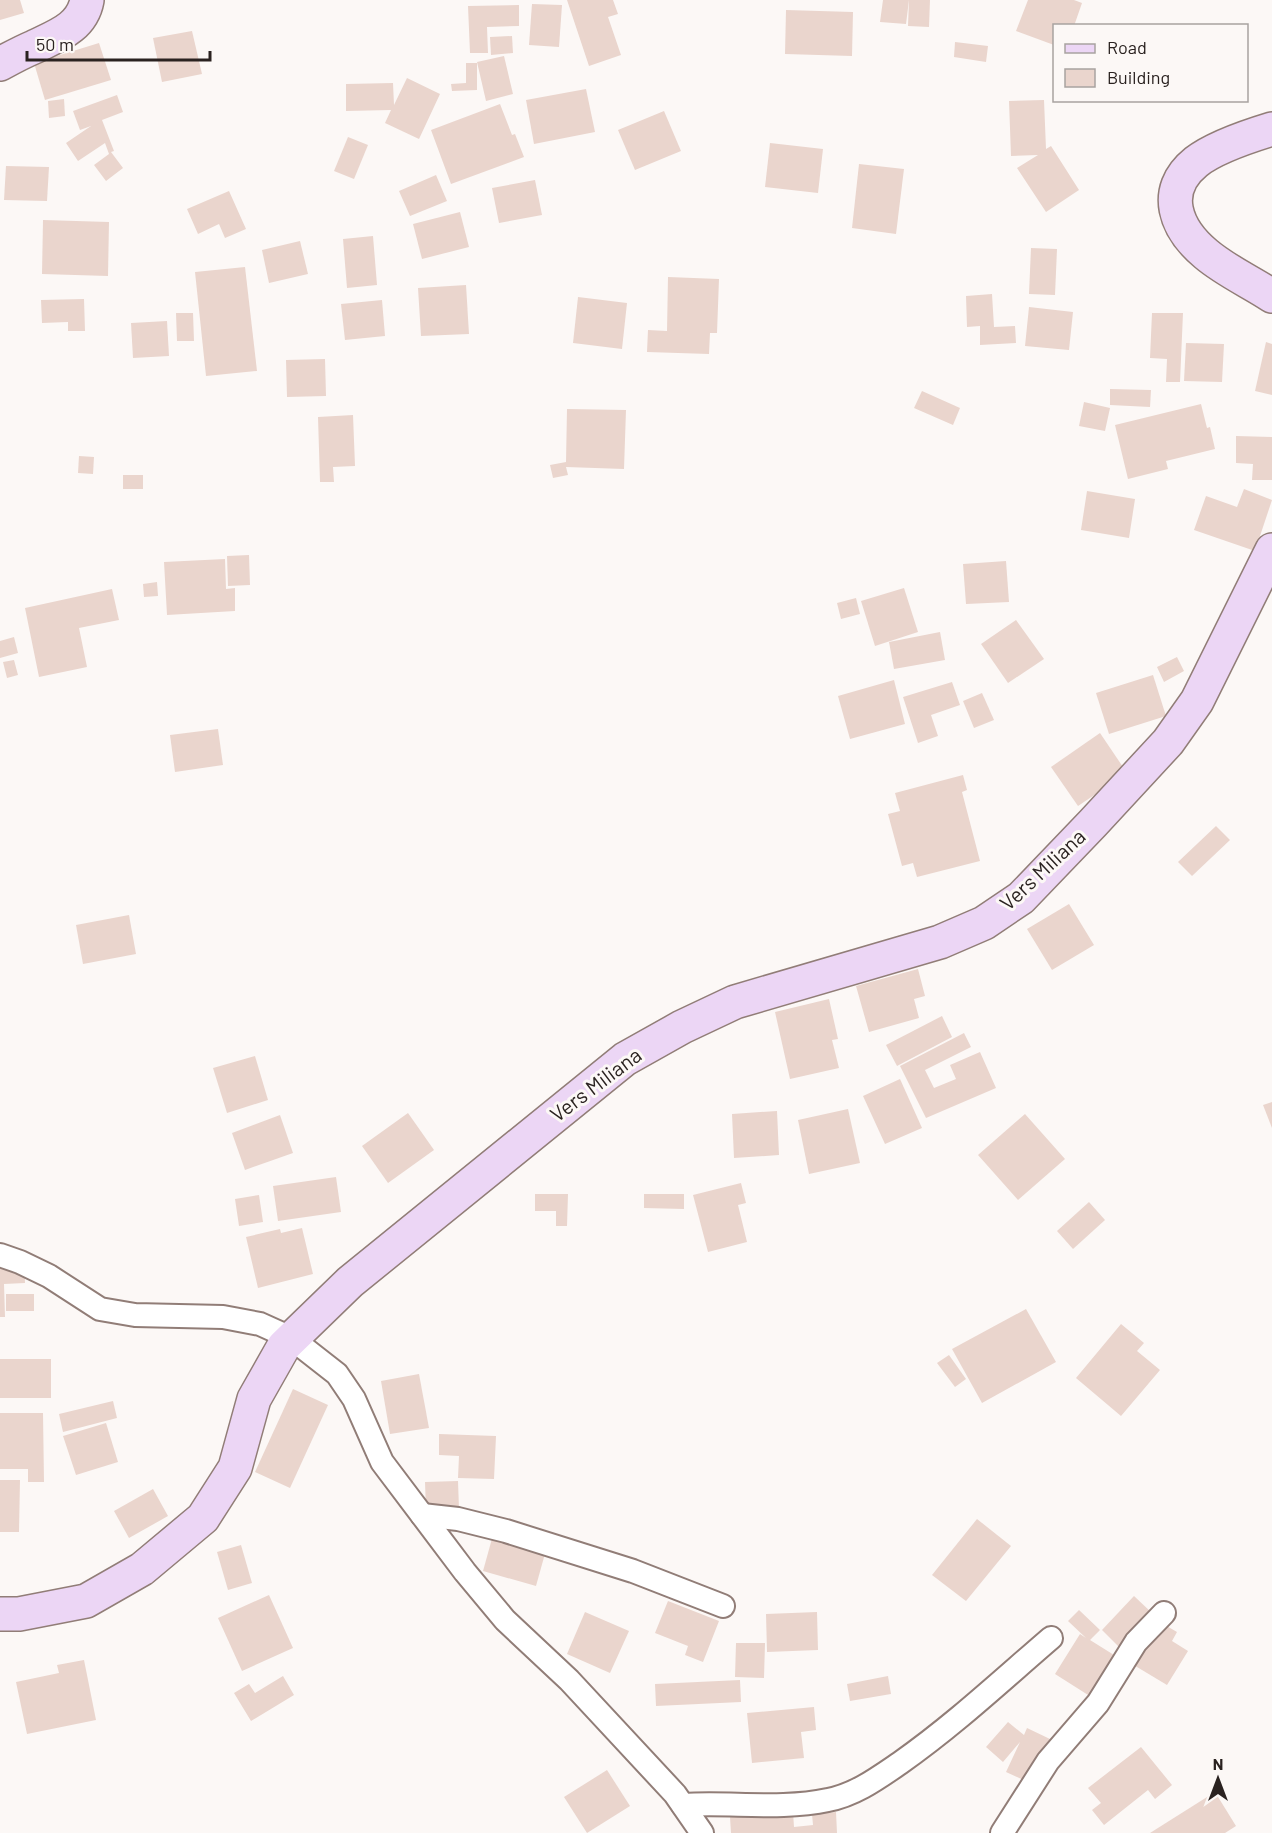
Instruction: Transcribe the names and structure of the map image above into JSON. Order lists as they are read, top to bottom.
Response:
{
  "streets": {
    "main road": ["Vers Miliana"]
  },
  "legend": ["Road", "Building"],
  "scale_bar": "50 m",
  "north": "top"
}
